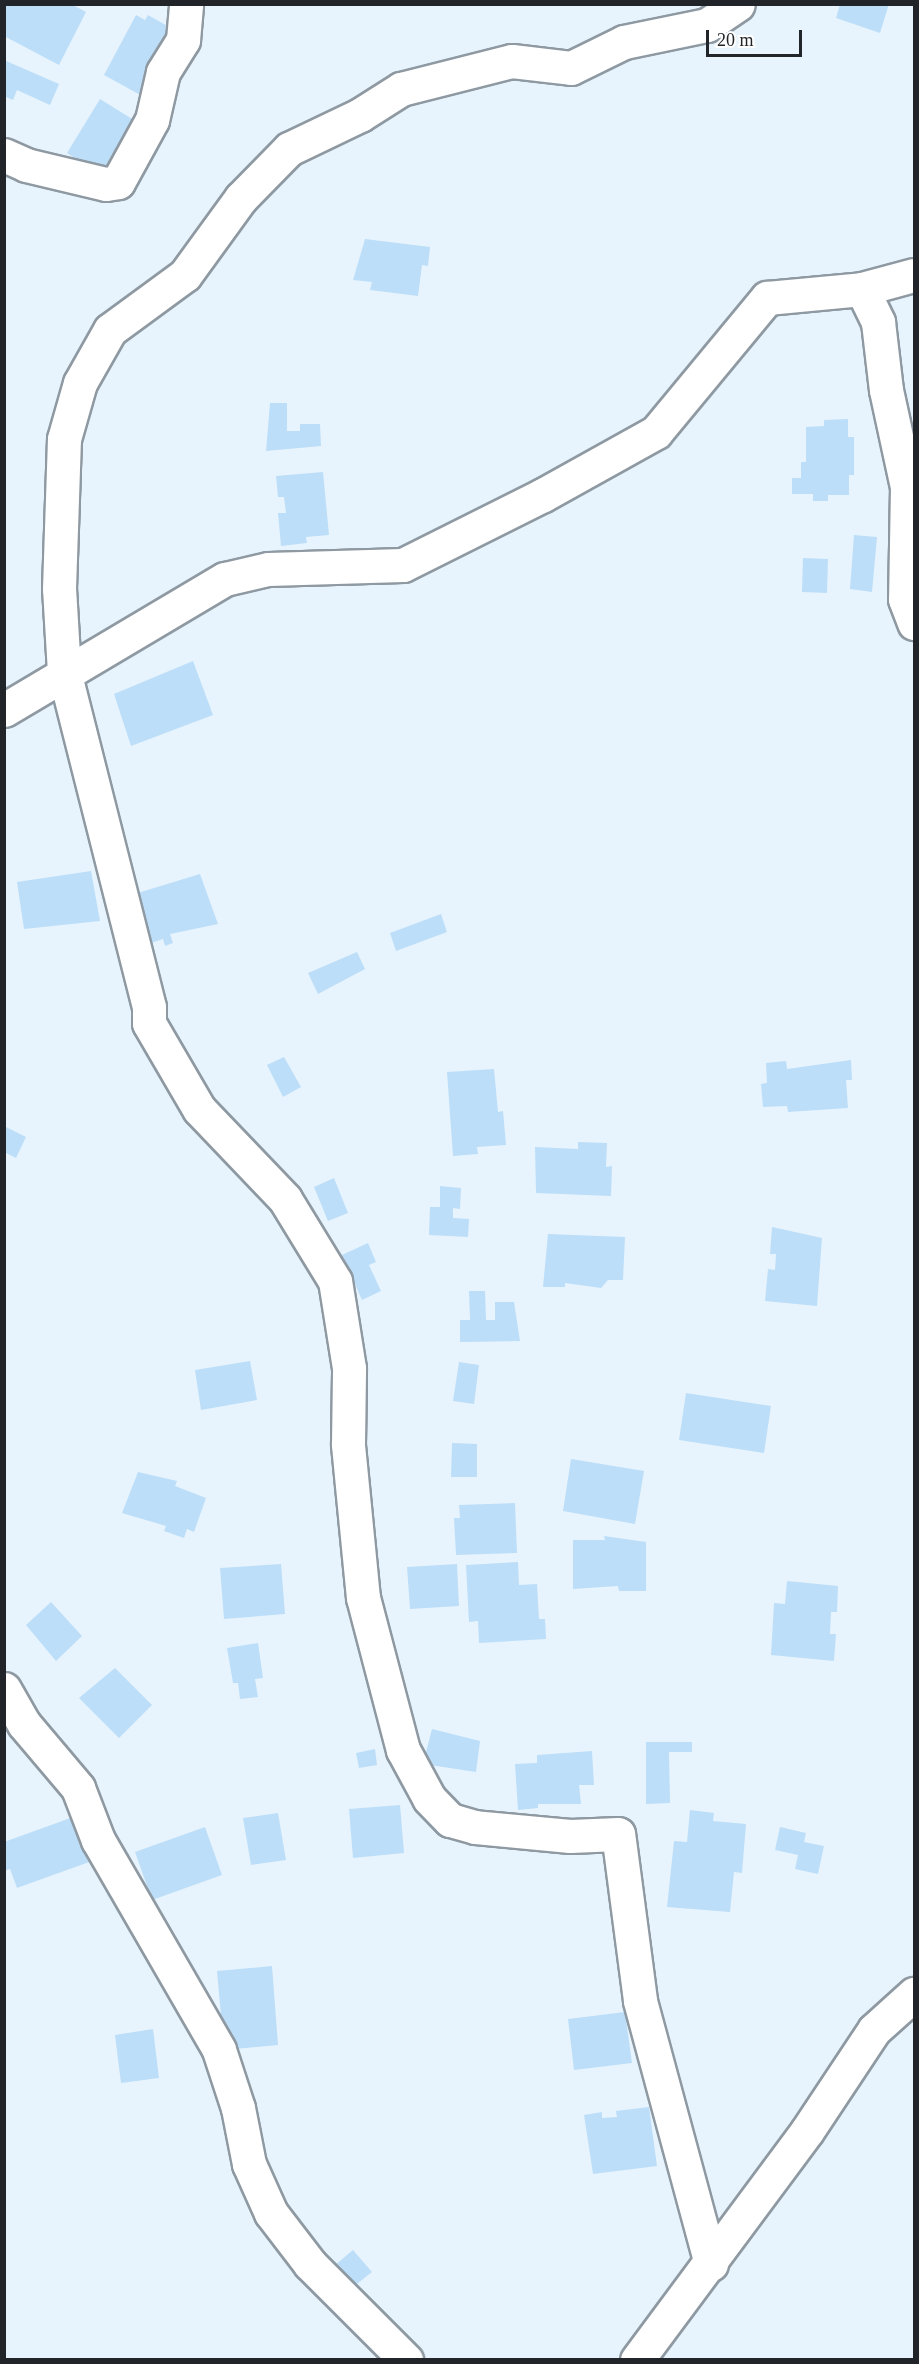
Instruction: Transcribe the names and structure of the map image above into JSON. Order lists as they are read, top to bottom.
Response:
{
  "scale_bar": "20 m"
}
